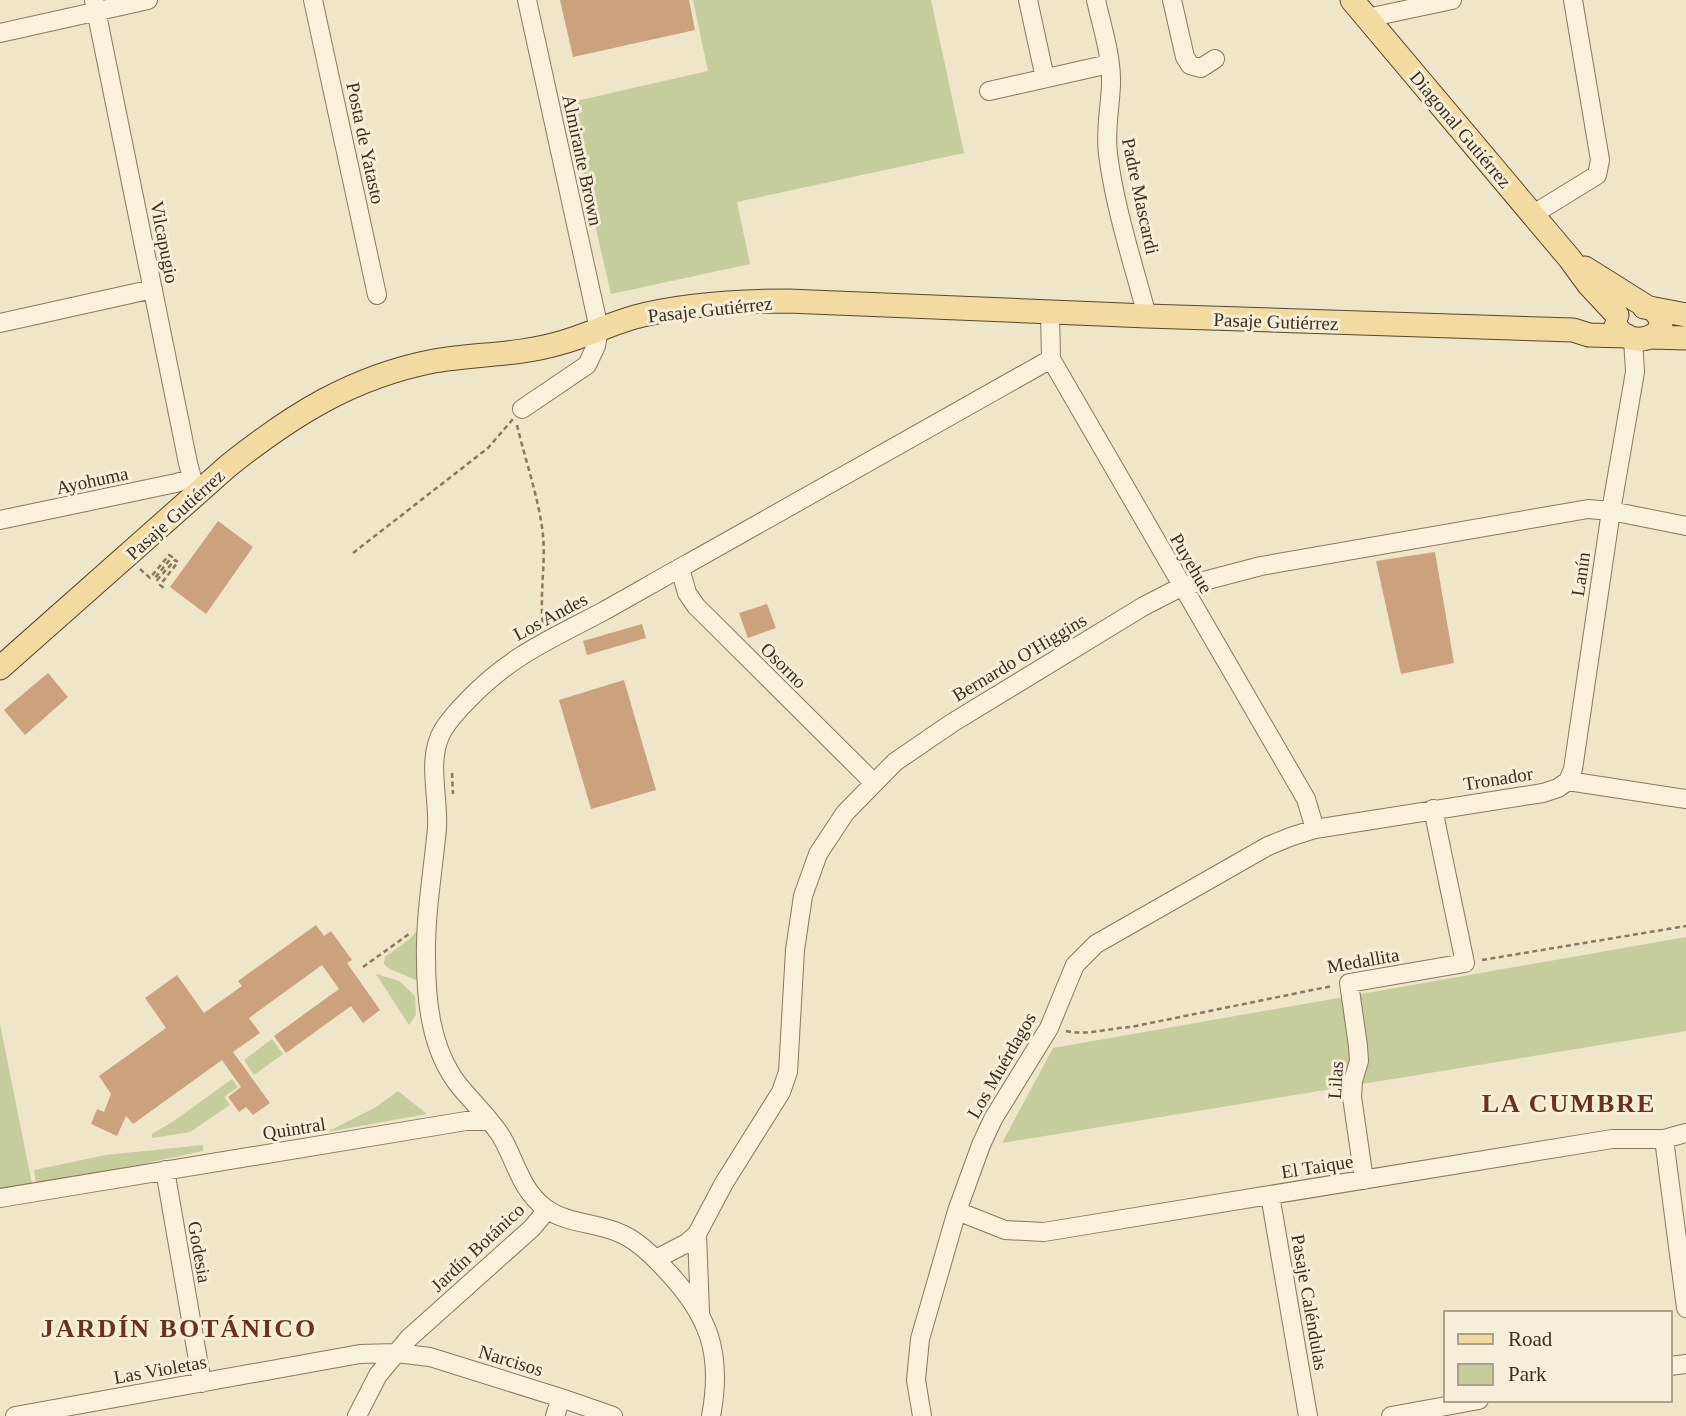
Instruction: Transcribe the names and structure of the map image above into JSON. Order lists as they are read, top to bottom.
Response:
{
  "streets": {
    "main road": ["Diagonal Gutiérrez", "Pasaje Gutiérrez"],
    "street": [
      "Posta de Yatasto",
      "Almirante Brown",
      "Padre Mascardi",
      "Vilcapugio",
      "Ayohuma",
      "Puyehue",
      "Lanín",
      "Los Andes",
      "Bernardo O'Higgins",
      "Osorno",
      "Tronador",
      "Medallita",
      "Los Muérdagos",
      "Lilas",
      "Quintral",
      "El Taique",
      "Jardín Botánico",
      "Godesia",
      "Pasaje Caléndulas",
      "Narcisos",
      "Las Violetas"
    ]
  },
  "crossings": [
    ["Diagonal Gutiérrez", "Pasaje Gutiérrez"],
    ["Diagonal Gutiérrez", "Lanín"],
    ["Almirante Brown", "Pasaje Gutiérrez"],
    ["Padre Mascardi", "Pasaje Gutiérrez"],
    ["Vilcapugio", "Pasaje Gutiérrez"],
    ["Vilcapugio", "Ayohuma"],
    ["Pasaje Gutiérrez", "Ayohuma"],
    ["Pasaje Gutiérrez", "Puyehue"],
    ["Pasaje Gutiérrez", "Lanín"],
    ["Puyehue", "Los Andes"],
    ["Puyehue", "Bernardo O'Higgins"],
    ["Puyehue", "Tronador"],
    ["Puyehue", "Los Muérdagos"],
    ["Lanín", "Bernardo O'Higgins"],
    ["Lanín", "Tronador"],
    ["Los Andes", "Osorno"],
    ["Los Andes", "Quintral"],
    ["Bernardo O'Higgins", "Osorno"],
    ["Bernardo O'Higgins", "Jardín Botánico"],
    ["Tronador", "Los Muérdagos"],
    ["Medallita", "Los Muérdagos"],
    ["Medallita", "Lilas"],
    ["Los Muérdagos", "El Taique"],
    ["Lilas", "El Taique"],
    ["Quintral", "Godesia"],
    ["El Taique", "Pasaje Caléndulas"],
    ["Jardín Botánico", "Narcisos"],
    ["Jardín Botánico", "Las Violetas"],
    ["Godesia", "Las Violetas"],
    ["Narcisos", "Las Violetas"]
  ],
  "districts": ["LA CUMBRE", "JARDÍN BOTÁNICO"],
  "legend": ["Road", "Park"]
}
